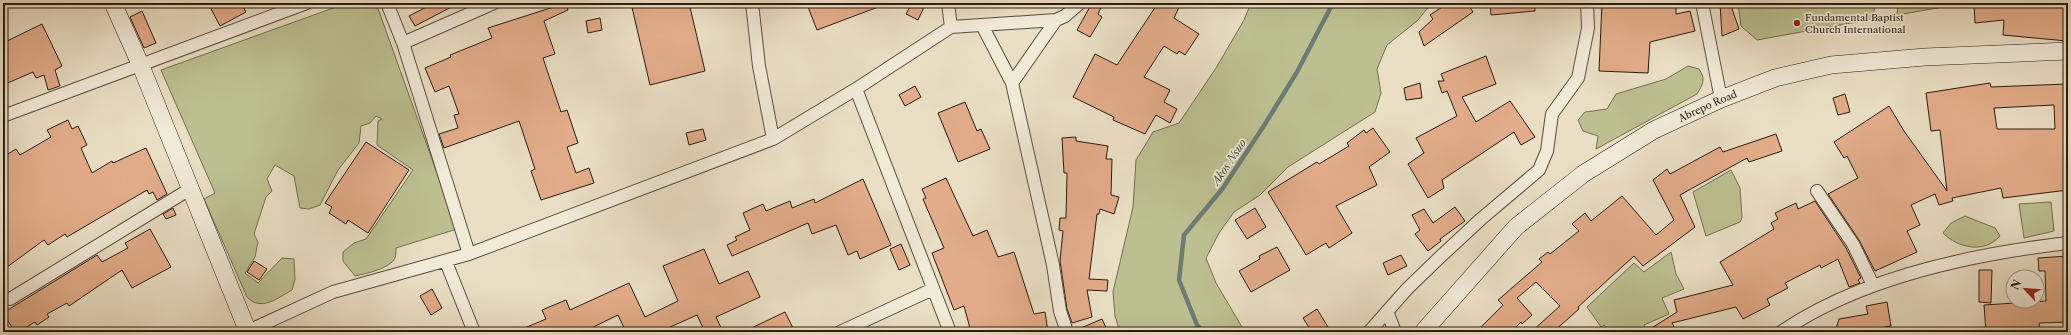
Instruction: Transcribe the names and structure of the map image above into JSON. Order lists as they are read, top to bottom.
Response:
{
  "streets": {
    "main road": ["Abrepo Road"]
  },
  "water": ["Akos Nsuo"],
  "places": ["Fundamental Baptist Church International"],
  "north": "top left"
}
